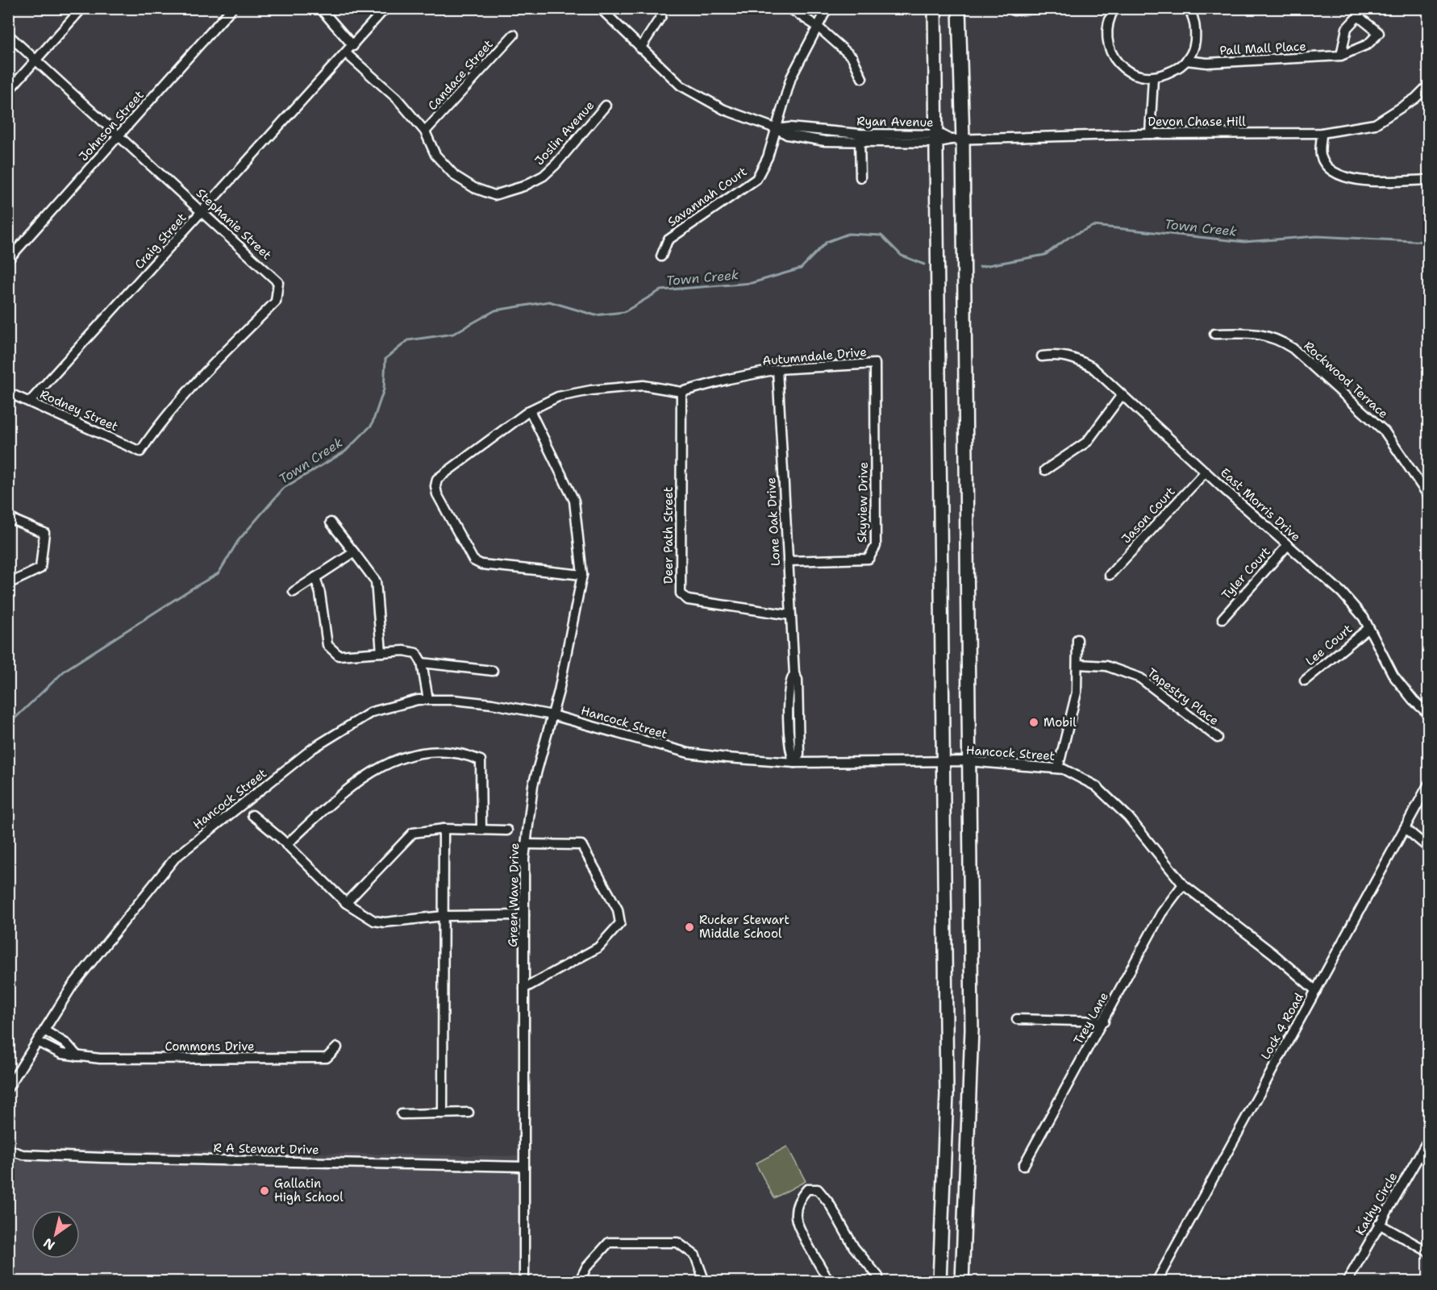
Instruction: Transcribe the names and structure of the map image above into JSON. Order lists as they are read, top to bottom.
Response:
{
  "streets": {
    "street": [
      "Pall Mall Place",
      "Candace Street",
      "Ryan Avenue",
      "Devon Chase Hill",
      "Johnson Street",
      "Joslin Avenue",
      "Savannah Court",
      "Stephanie Street",
      "Craig Street",
      "Autumndale Drive",
      "Rockwood Terrace",
      "Rodney Street",
      "Skyview Drive",
      "East Morris Drive",
      "Jason Court",
      "Lone Oak Drive",
      "Deer Path Street",
      "Tyler Court",
      "Lee Court",
      "Tapestry Place",
      "Hancock Street",
      "Green Wave Drive",
      "Trey Lane",
      "Lock 4 Road",
      "Commons Drive",
      "R A Stewart Drive",
      "Kathy Circle"
    ]
  },
  "crossings": [
    ["Candace Street", "Joslin Avenue"],
    ["Ryan Avenue", "Devon Chase Hill"],
    ["Ryan Avenue", "Savannah Court"],
    ["Johnson Street", "Stephanie Street"],
    ["Joslin Avenue", "Craig Street"],
    ["Stephanie Street", "Craig Street"],
    ["Stephanie Street", "Rodney Street"],
    ["Craig Street", "Rodney Street"],
    ["Autumndale Drive", "Skyview Drive"],
    ["Autumndale Drive", "Lone Oak Drive"],
    ["Autumndale Drive", "Deer Path Street"],
    ["Autumndale Drive", "Green Wave Drive"],
    ["Skyview Drive", "Lone Oak Drive"],
    ["East Morris Drive", "Jason Court"],
    ["East Morris Drive", "Tyler Court"],
    ["East Morris Drive", "Lee Court"],
    ["Lone Oak Drive", "Deer Path Street"],
    ["Lone Oak Drive", "Hancock Street"],
    ["Hancock Street", "Green Wave Drive"],
    ["Hancock Street", "Trey Lane"],
    ["Hancock Street", "Lock 4 Road"],
    ["Hancock Street", "Commons Drive"],
    ["Green Wave Drive", "R A Stewart Drive"]
  ],
  "water": ["Town Creek"],
  "places": ["Mobil", "Rucker Stewart Middle School", "Gallatin High School"],
  "north": "bottom left"
}
